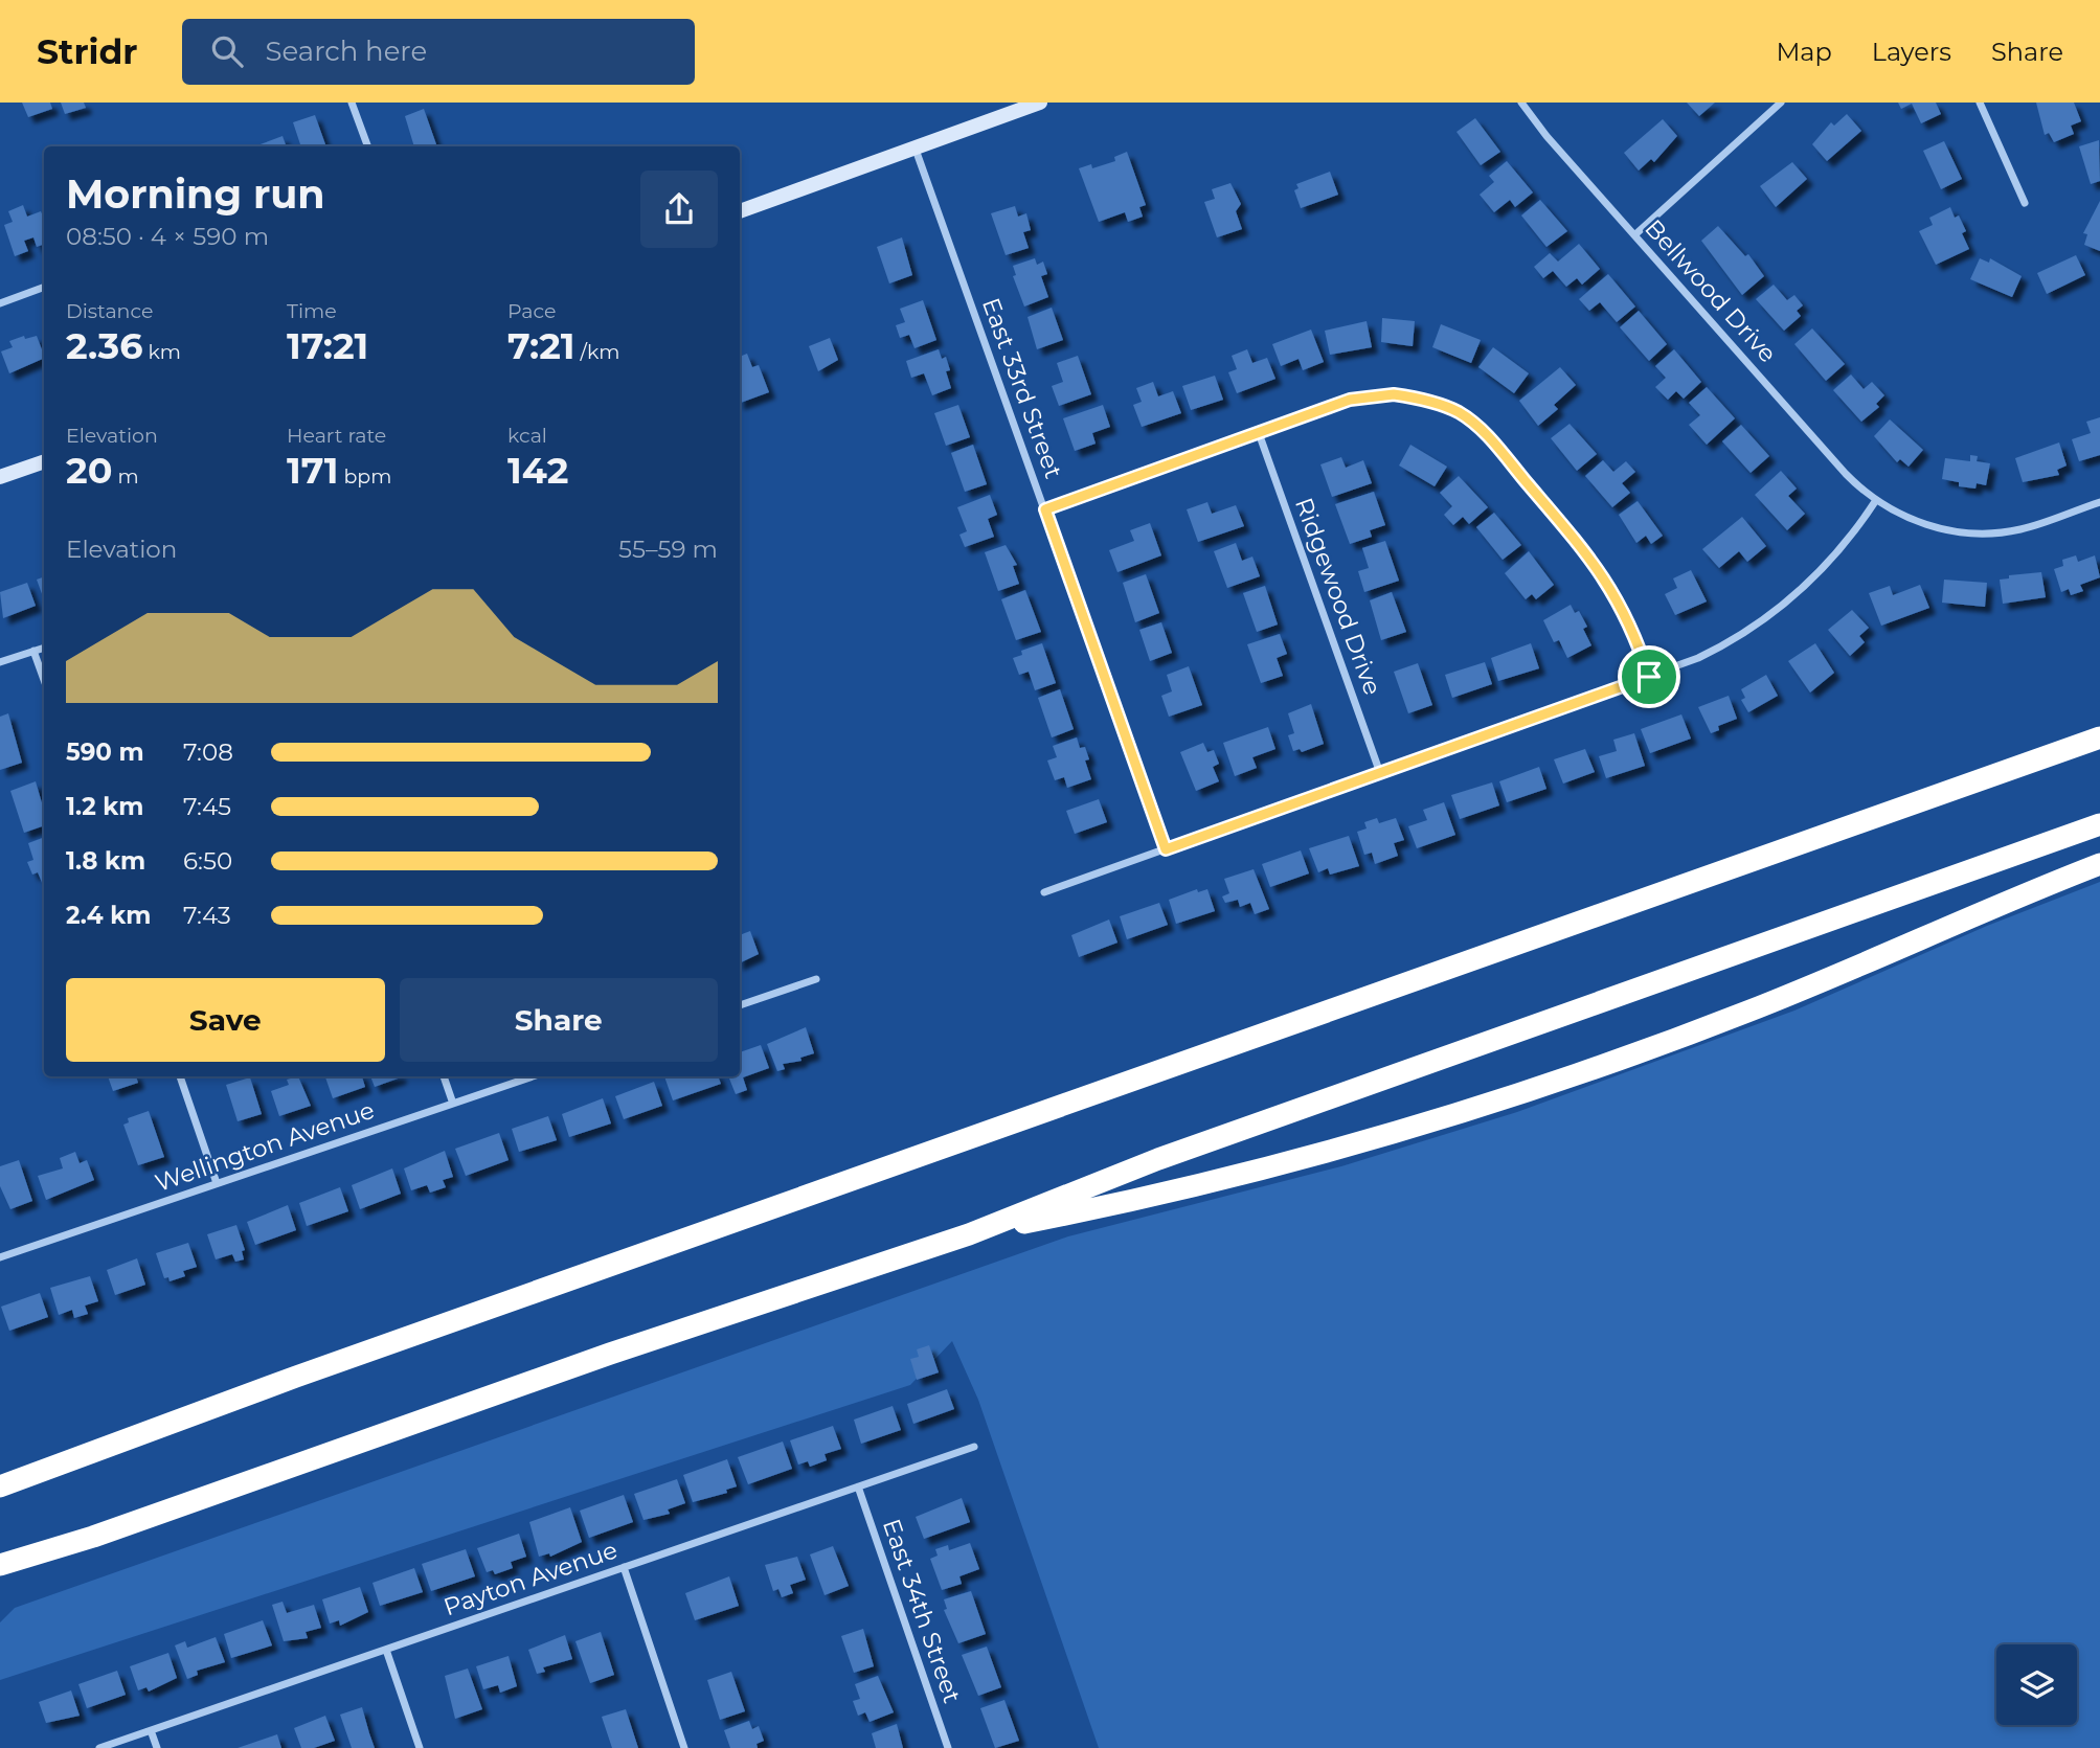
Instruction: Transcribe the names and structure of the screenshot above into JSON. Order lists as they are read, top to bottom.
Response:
{
  "streets": {
    "street": [
      "Bellwood Drive",
      "East 33rd Street",
      "Ridgewood Drive",
      "Wellington Avenue",
      "Payton Avenue",
      "East 34th Street"
    ]
  },
  "crossings": [
    ["Payton Avenue", "East 34th Street"]
  ],
  "page": {
    "header": "Stridr",
    "search": "Search here",
    "nav": ["Map", "Layers", "Share"],
    "heading": ["Morning run", "08:50 · 4 × 590 m"],
    "stats": [
      ["Distance", "2.36 km"],
      ["Time", "17:21"],
      ["Pace", "7:21 /km"],
      ["Elevation", "20 m"],
      ["Heart rate", "171 bpm"],
      ["kcal", "142"]
    ],
    "chart": ["Elevation", "55–59 m"],
    "list": [
      {
        "name": "590 m",
        "note": "7:08"
      },
      {
        "name": "1.2 km",
        "note": "7:45"
      },
      {
        "name": "1.8 km",
        "note": "6:50"
      },
      {
        "name": "2.4 km",
        "note": "7:43"
      }
    ],
    "buttons": ["Save", "Share"]
  }
}
